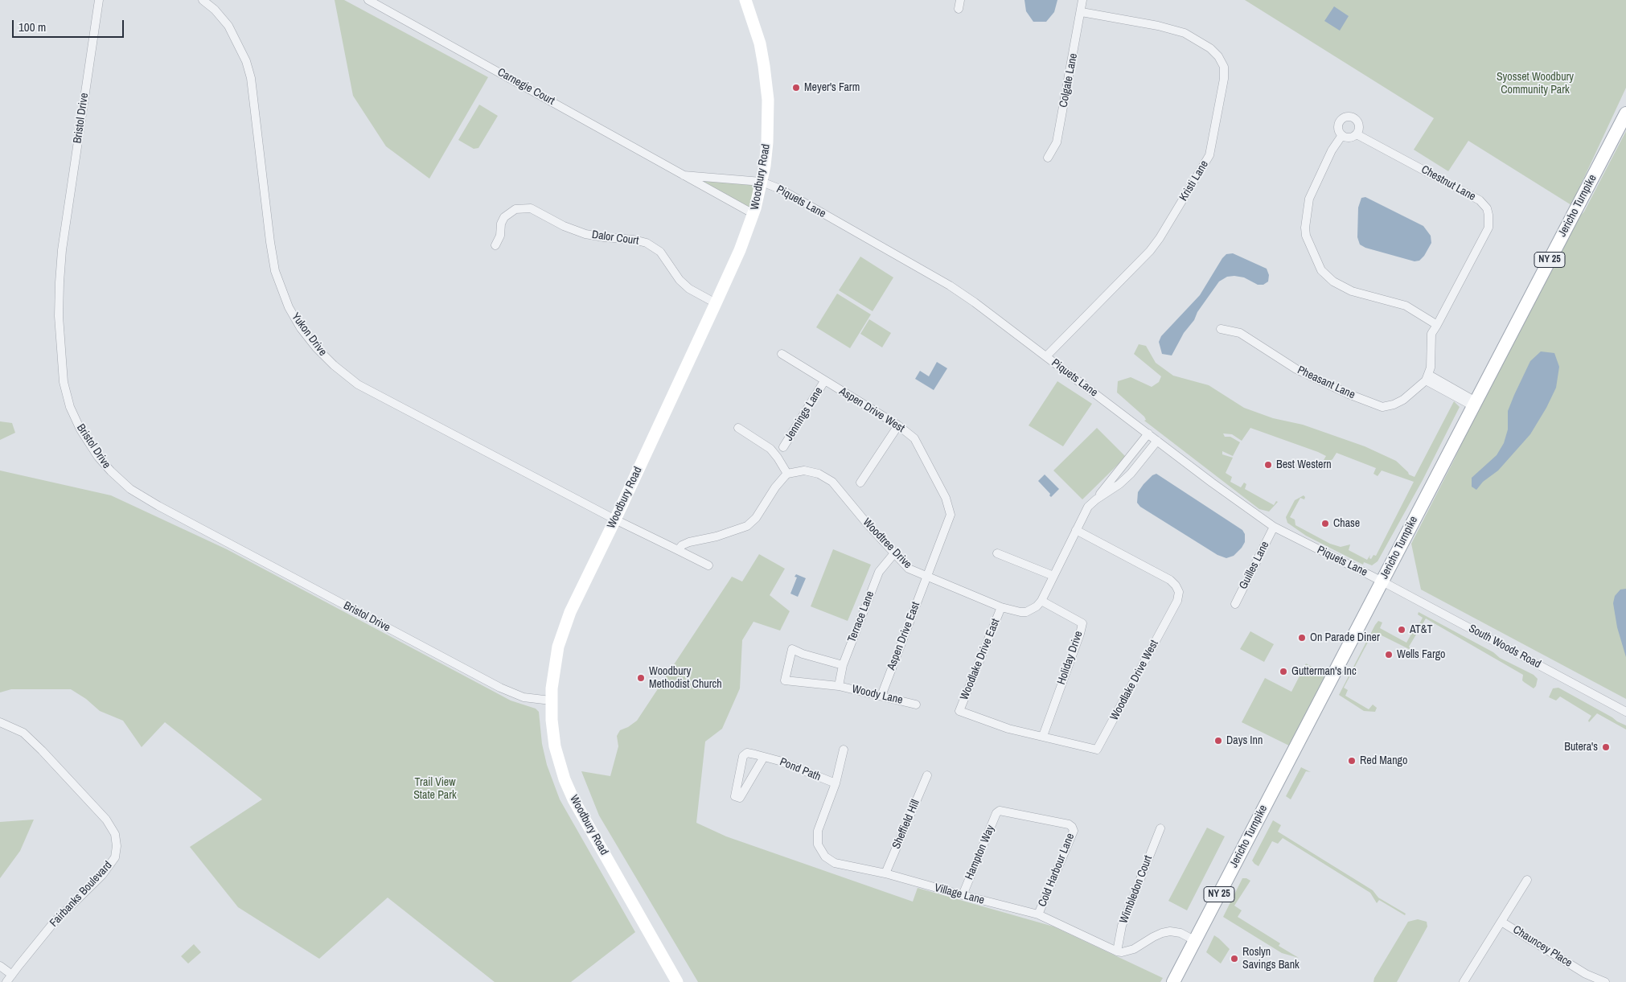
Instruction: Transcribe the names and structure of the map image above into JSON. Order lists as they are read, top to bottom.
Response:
{
  "streets": {
    "main road": ["Woodbury Road", "Jericho Turnpike", "NY 25"],
    "street": [
      "Colgate Lane",
      "Carnegie Court",
      "Bristol Drive",
      "Kristi Lane",
      "Chestnut Lane",
      "Piquets Lane",
      "Dalor Court",
      "Yukon Drive",
      "Pheasant Lane",
      "Aspen Drive West",
      "Jennings Lane",
      "Woodtree Drive",
      "Guilles Lane",
      "Terrace Lane",
      "Aspen Drive East",
      "South Woods Road",
      "Holiday Drive",
      "Woodlake Drive East",
      "Woodlake Drive West",
      "Woody Lane",
      "Pond Path",
      "Sheffield Hill",
      "Hampton Way",
      "Cold Harbour Lane",
      "Wimbledon Court",
      "Fairbanks Boulevard",
      "Village Lane",
      "Chauncey Place"
    ]
  },
  "crossings": [
    ["Colgate Lane", "Kristi Lane"],
    ["Carnegie Court", "Woodbury Road"],
    ["Carnegie Court", "Piquets Lane"],
    ["Bristol Drive", "Woodbury Road"],
    ["Woodbury Road", "Piquets Lane"],
    ["Woodbury Road", "Dalor Court"],
    ["Woodbury Road", "Yukon Drive"],
    ["Kristi Lane", "Piquets Lane"],
    ["Chestnut Lane", "Pheasant Lane"],
    ["Piquets Lane", "Jericho Turnpike"],
    ["Piquets Lane", "Woodtree Drive"],
    ["Piquets Lane", "Guilles Lane"],
    ["Piquets Lane", "South Woods Road"],
    ["Jericho Turnpike", "South Woods Road"],
    ["Aspen Drive West", "Jennings Lane"],
    ["Aspen Drive West", "Woodtree Drive"],
    ["Aspen Drive West", "Aspen Drive East"],
    ["Woodtree Drive", "Terrace Lane"],
    ["Woodtree Drive", "Aspen Drive East"],
    ["Woodtree Drive", "Holiday Drive"],
    ["Woodtree Drive", "Woodlake Drive East"],
    ["Woodtree Drive", "Woodlake Drive West"],
    ["Terrace Lane", "Woody Lane"],
    ["Aspen Drive East", "Woody Lane"],
    ["Holiday Drive", "Woodlake Drive West"],
    ["Woodlake Drive East", "Woodlake Drive West"],
    ["Pond Path", "Village Lane"],
    ["Sheffield Hill", "Village Lane"],
    ["Hampton Way", "Cold Harbour Lane"],
    ["Hampton Way", "Village Lane"],
    ["Cold Harbour Lane", "Village Lane"],
    ["Wimbledon Court", "Village Lane"]
  ],
  "parks": ["Syosset Woodbury Community Park", "Trail View State Park"],
  "places": [
    "Meyer's Farm",
    "Best Western",
    "Chase",
    "AT&T",
    "On Parade Diner",
    "Wells Fargo",
    "Gutterman's Inc",
    "Woodbury Methodist Church",
    "Days Inn",
    "Butera's",
    "Red Mango",
    "Roslyn Savings Bank"
  ],
  "scale_bar": "100 m"
}
